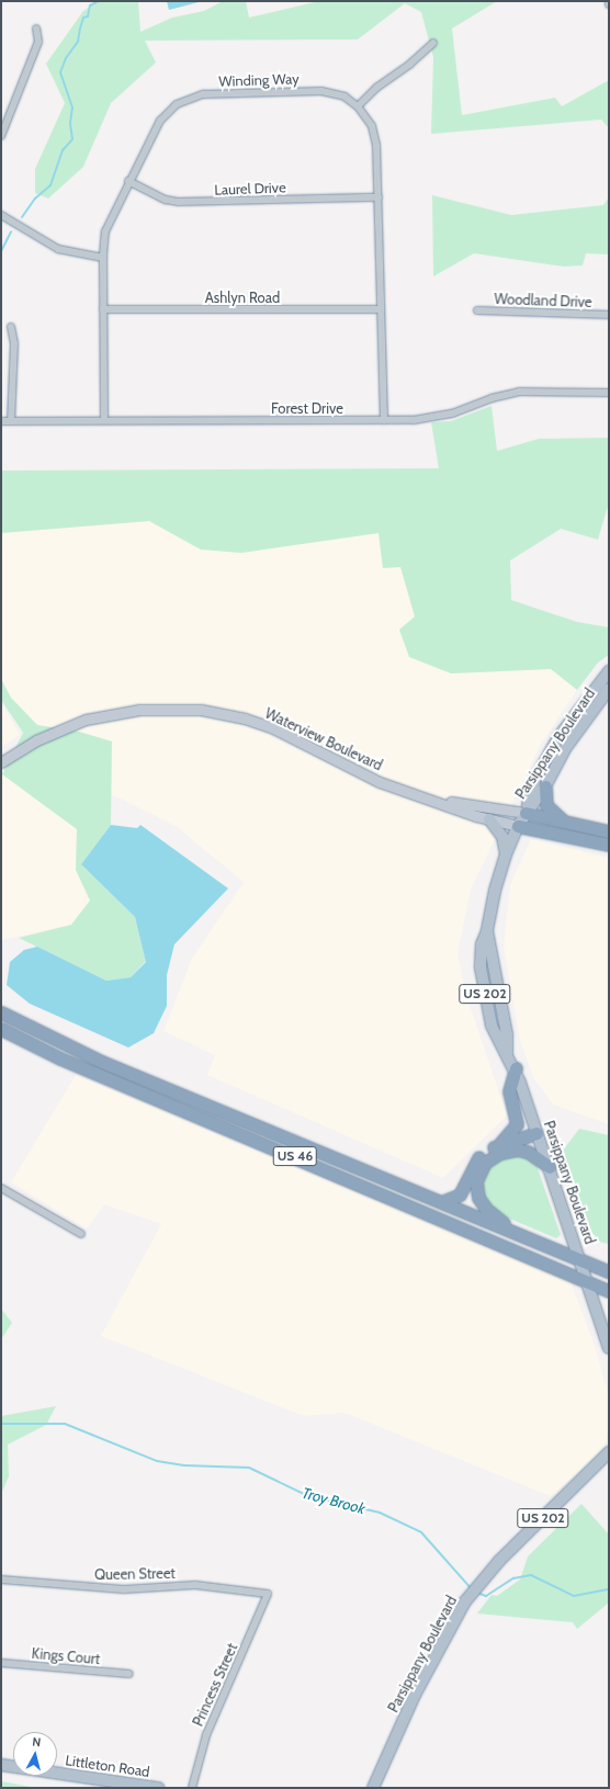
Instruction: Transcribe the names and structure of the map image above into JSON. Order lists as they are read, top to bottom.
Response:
{
  "streets": {
    "highway": ["US 46"],
    "main road": ["Parsippany Boulevard", "US 202", "Littleton Road"],
    "street": [
      "Winding Way",
      "Laurel Drive",
      "Ashlyn Road",
      "Woodland Drive",
      "Forest Drive",
      "Waterview Boulevard",
      "Queen Street",
      "Kings Court",
      "Princess Street"
    ]
  },
  "crossings": [
    ["Winding Way", "Laurel Drive"],
    ["Winding Way", "Ashlyn Road"],
    ["Winding Way", "Forest Drive"],
    ["Waterview Boulevard", "Parsippany Boulevard"],
    ["Parsippany Boulevard", "US 46"],
    ["Queen Street", "Princess Street"]
  ],
  "water": ["Troy Brook"],
  "north": "top"
}
